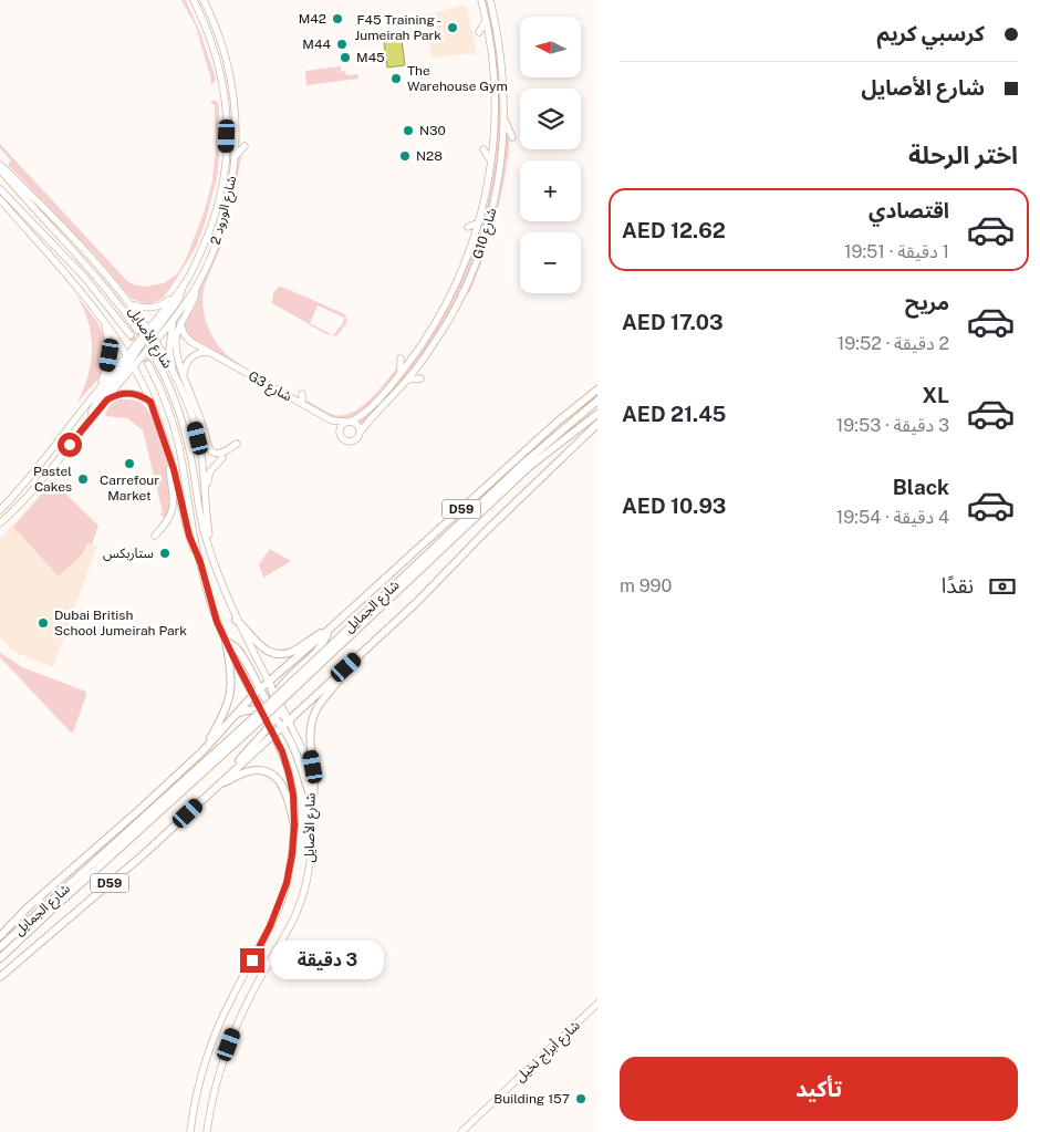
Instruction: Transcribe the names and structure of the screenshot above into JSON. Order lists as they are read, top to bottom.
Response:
{
  "streets": {
    "main road": [
      "شارع الورود 2",
      "G10 شارع",
      "شارع الأصايل",
      "G3 شارع",
      "D59",
      "شارع الجمايل",
      "شارع أبراج نخيل"
    ]
  },
  "crossings": [
    ["شارع الورود 2", "شارع الأصايل"],
    ["G10 شارع", "G3 شارع"],
    ["شارع الأصايل", "D59"]
  ],
  "places": [
    "M42",
    "F45 Training - Jumeirah Park",
    "M44",
    "M45",
    "The Warehouse Gym",
    "N30",
    "N28",
    "Carrefour Market",
    "Pastel Cakes",
    "ستاربكس",
    "Dubai British School Jumeirah Park",
    "Building 157"
  ],
  "north": "left",
  "page": {
    "banner": ["كرسبي كريم", "شارع الأصايل"],
    "map_buttons": ["+", "−"],
    "heading": "اختر الرحلة",
    "list": [
      {
        "name": "اقتصادي",
        "note": "1 دقيقة · 19:51",
        "value": "AED 12.62"
      },
      {
        "name": "مريح",
        "note": "2 دقيقة · 19:52",
        "value": "AED 17.03"
      },
      {
        "name": "XL",
        "note": "3 دقيقة · 19:53",
        "value": "AED 21.45"
      },
      {
        "name": "Black",
        "note": "4 دقيقة · 19:54",
        "value": "AED 10.93"
      }
    ],
    "pay": ["نقدًا", "990 m"],
    "bubble": "3 دقيقة",
    "buttons": "تأكيد"
  }
}
